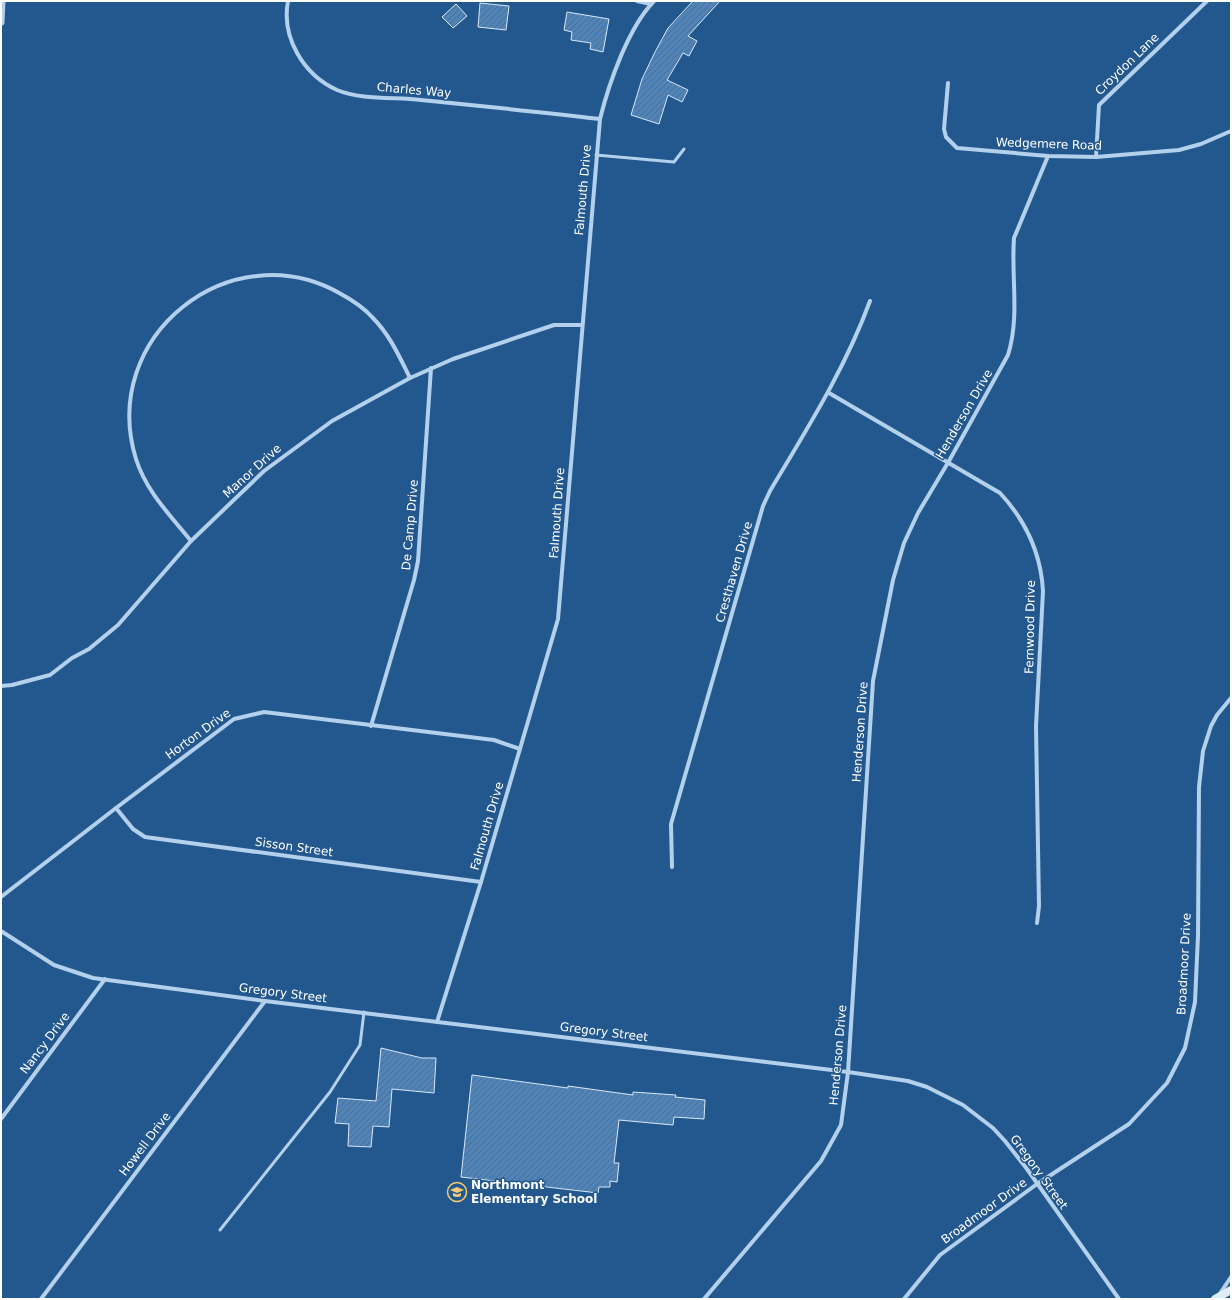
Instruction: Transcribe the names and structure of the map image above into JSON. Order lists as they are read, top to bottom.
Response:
{
  "streets": {
    "street": [
      "Croydon Lane",
      "Charles Way",
      "Wedgemere Road",
      "Falmouth Drive",
      "Henderson Drive",
      "Manor Drive",
      "De Camp Drive",
      "Cresthaven Drive",
      "Fernwood Drive",
      "Horton Drive",
      "Sisson Street",
      "Broadmoor Drive",
      "Gregory Street",
      "Nancy Drive",
      "Howell Drive"
    ]
  },
  "crossings": [
    ["Croydon Lane", "Wedgemere Road"],
    ["Charles Way", "Falmouth Drive"],
    ["Wedgemere Road", "Henderson Drive"],
    ["Falmouth Drive", "Manor Drive"],
    ["Falmouth Drive", "Horton Drive"],
    ["Falmouth Drive", "Sisson Street"],
    ["Falmouth Drive", "Gregory Street"],
    ["Henderson Drive", "Fernwood Drive"],
    ["Henderson Drive", "Gregory Street"],
    ["Manor Drive", "De Camp Drive"],
    ["De Camp Drive", "Horton Drive"],
    ["Cresthaven Drive", "Fernwood Drive"],
    ["Horton Drive", "Sisson Street"],
    ["Broadmoor Drive", "Gregory Street"],
    ["Gregory Street", "Nancy Drive"],
    ["Gregory Street", "Howell Drive"]
  ],
  "places": {
    "school or university": ["Northmont Elementary School"]
  }
}
